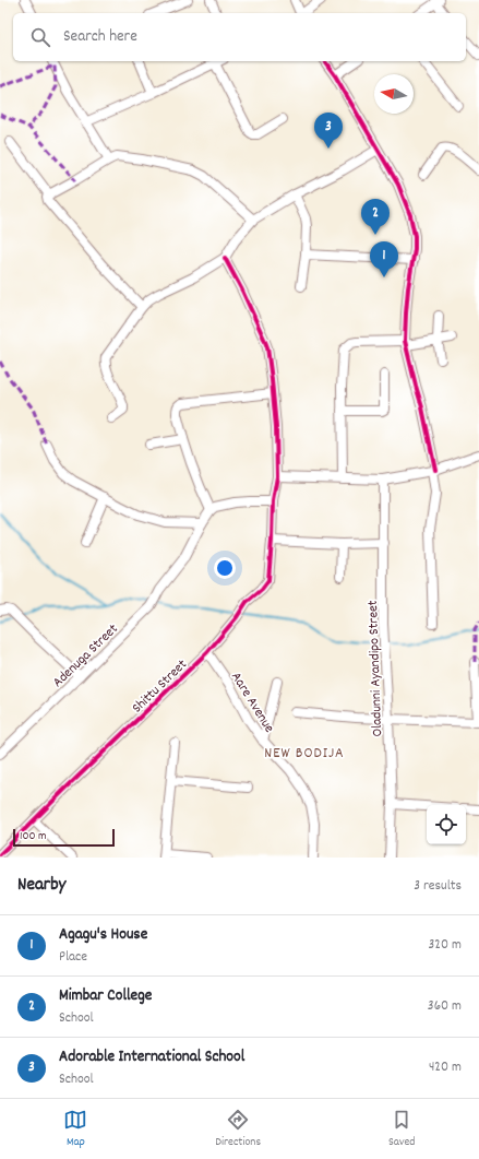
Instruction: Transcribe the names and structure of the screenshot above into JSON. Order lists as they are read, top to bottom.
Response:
{
  "streets": {
    "street": [
      "Adenuga Street",
      "Oladunni Ayandipo Street",
      "Shittu Street",
      "Aare Avenue"
    ]
  },
  "crossings": [
    ["Shittu Street", "Aare Avenue"]
  ],
  "districts": ["NEW BODIJA"],
  "scale_bar": "100 m",
  "north": "left",
  "page": {
    "search": "Search here",
    "pins": ["3", "2", "1"],
    "scale": "100 m",
    "heading": ["Nearby", "3 results"],
    "list": [
      {
        "mark": "1",
        "name": "Agagu's House",
        "note": "Place",
        "value": "320 m"
      },
      {
        "mark": "2",
        "name": "Mimbar College",
        "note": "School",
        "value": "360 m"
      },
      {
        "mark": "3",
        "name": "Adorable International School",
        "note": "School",
        "value": "420 m"
      }
    ],
    "nav": ["Map", "Directions", "Saved"]
  }
}
